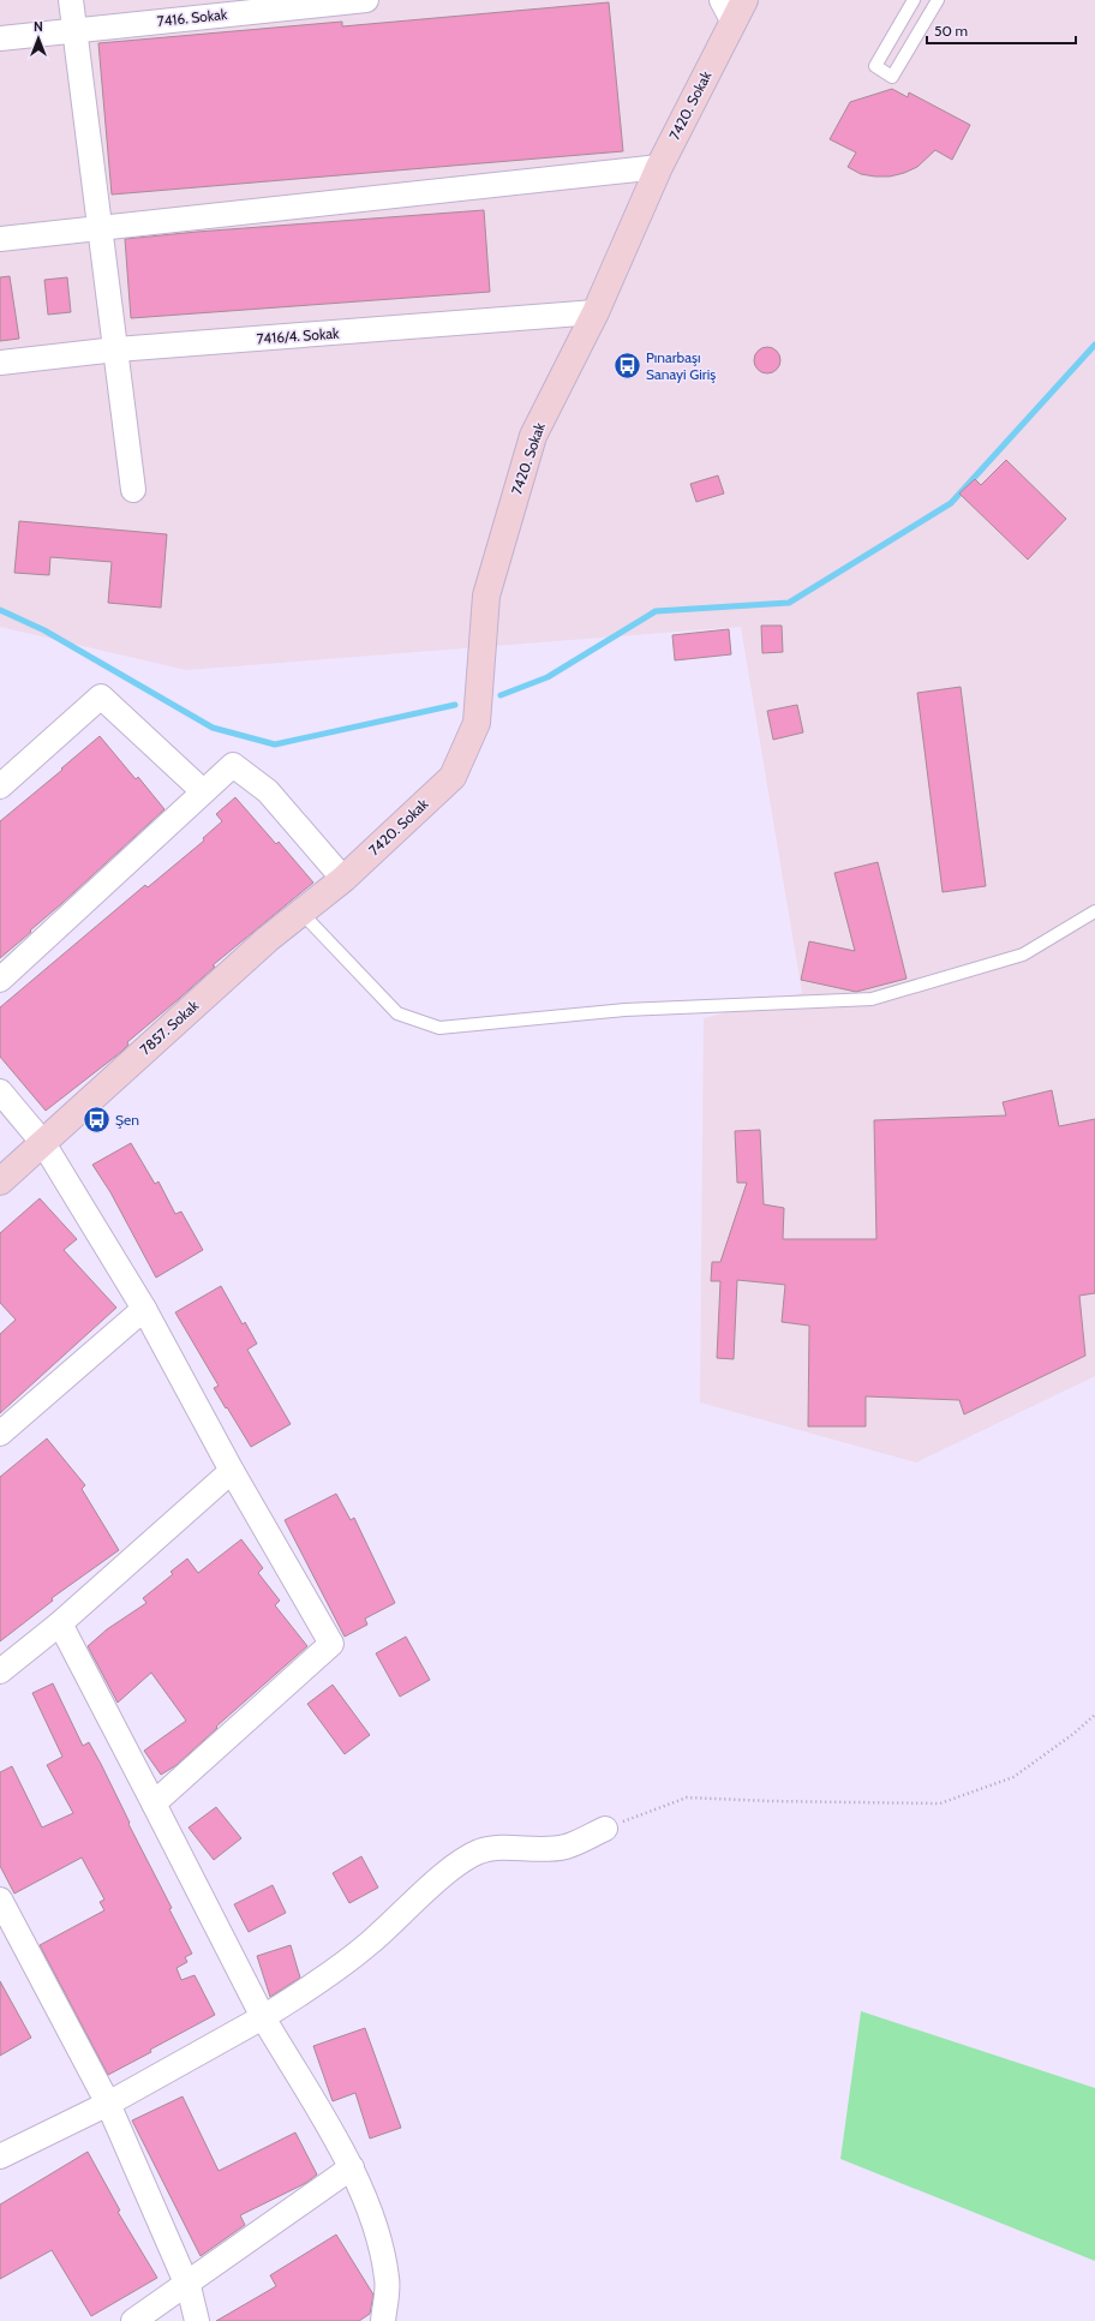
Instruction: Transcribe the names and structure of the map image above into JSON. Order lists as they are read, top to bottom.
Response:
{
  "streets": {
    "street": [
      "7416. Sokak",
      "7420. Sokak",
      "7416/4. Sokak",
      "7857. Sokak"
    ]
  },
  "crossings": [
    ["7420. Sokak", "7416/4. Sokak"],
    ["7420. Sokak", "7857. Sokak"]
  ],
  "places": {
    "bus stop": ["Pınarbaşı Sanayi Giriş", "Şen"]
  },
  "scale_bar": "50 m",
  "north": "top"
}
